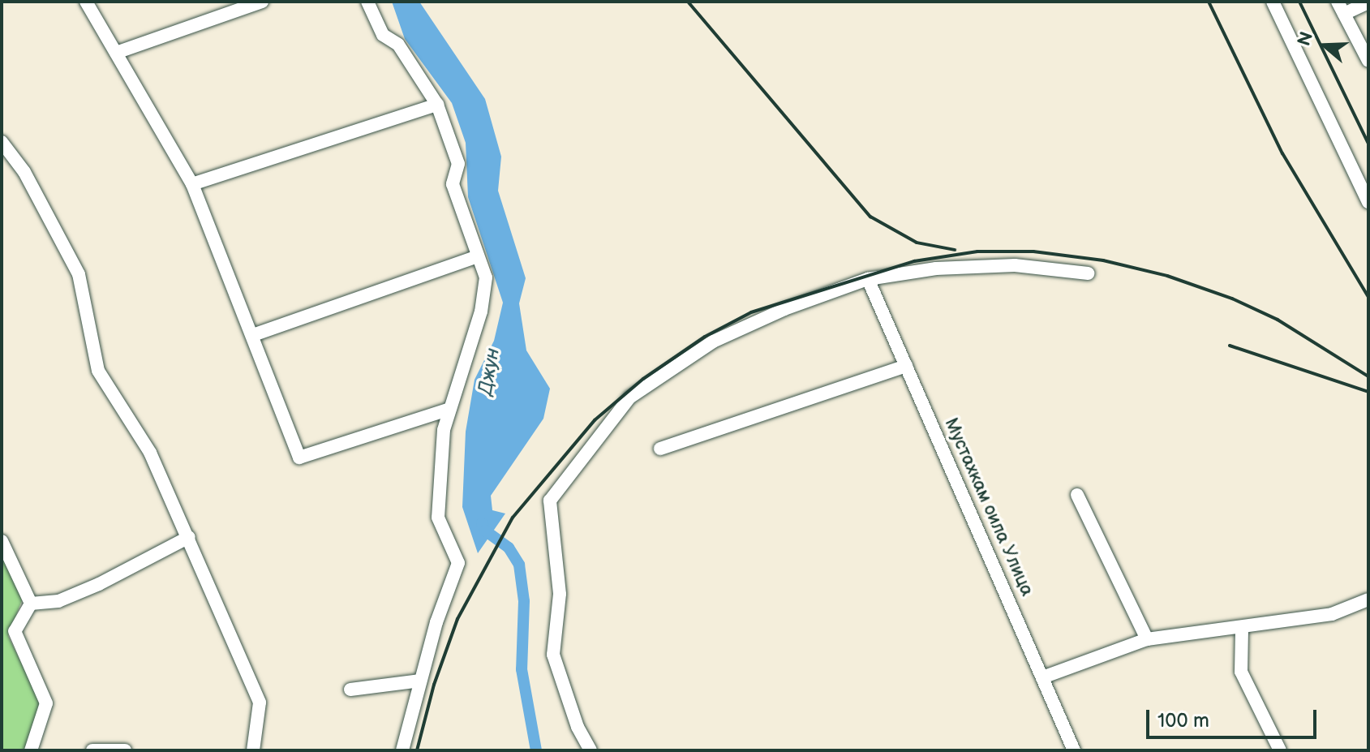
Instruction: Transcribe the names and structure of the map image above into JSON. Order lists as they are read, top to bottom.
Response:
{
  "streets": {
    "street": ["Мустахкам оила Улица"]
  },
  "water": ["Джун"],
  "scale_bar": "100 m",
  "north": "left"
}
